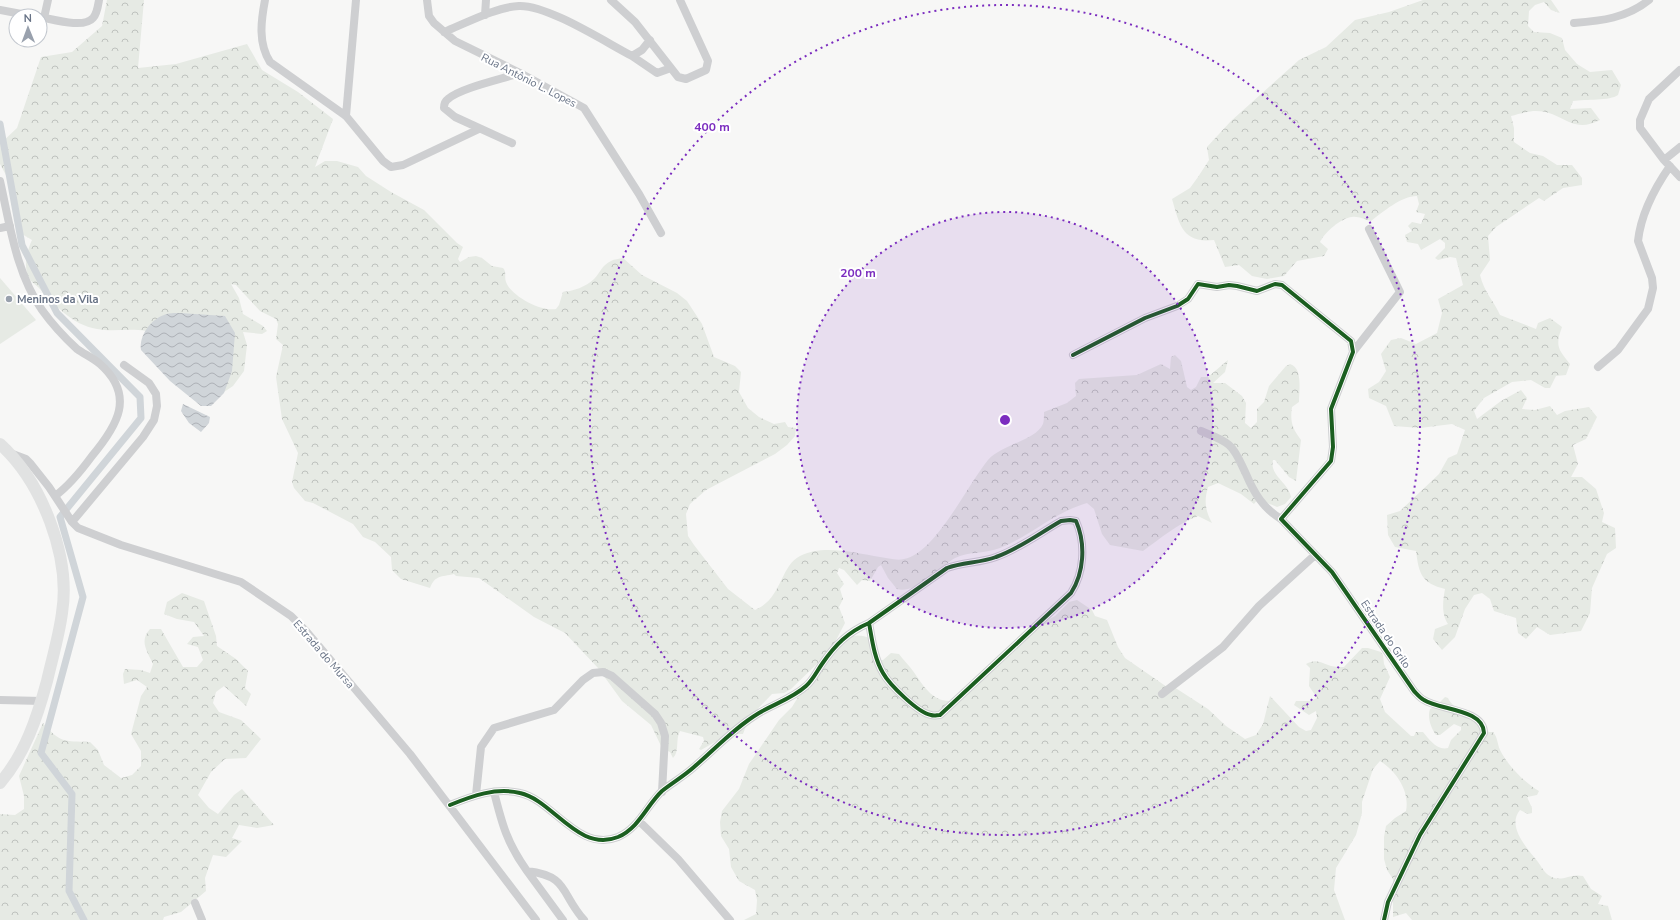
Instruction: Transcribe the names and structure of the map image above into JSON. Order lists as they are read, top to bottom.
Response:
{
  "streets": {
    "street": ["Rua Antônio L. Lopes", "Estrada do Grilo", "Estrada do Mursa"]
  },
  "places": ["Meninos da Vila"],
  "north": "top",
  "rings": ["400 m", "200 m"]
}
